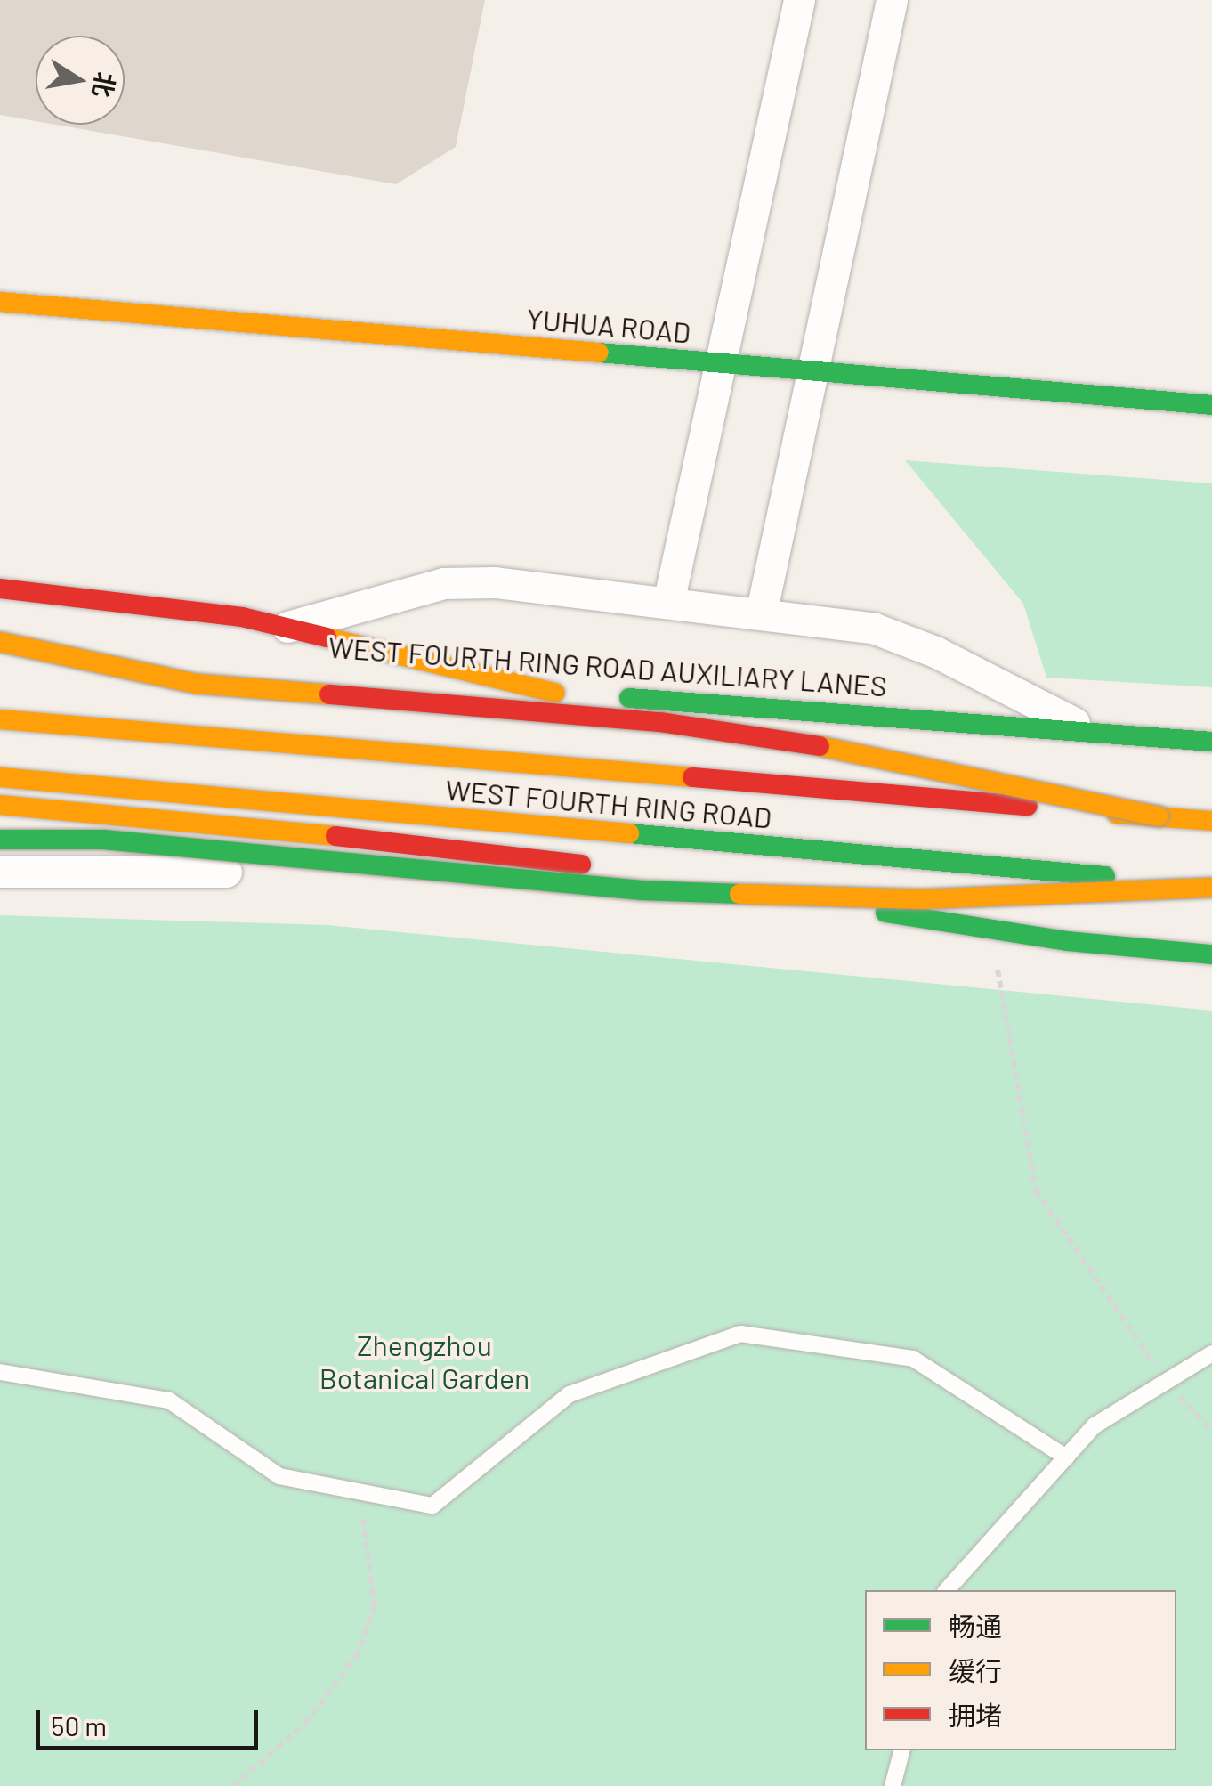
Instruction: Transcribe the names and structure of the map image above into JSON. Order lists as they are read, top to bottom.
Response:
{
  "streets": {
    "main road": ["YUHUA ROAD", "WEST FOURTH RING ROAD AUXILIARY LANES", "WEST FOURTH RING ROAD"]
  },
  "parks": ["Zhengzhou Botanical Garden"],
  "legend": ["畅通", "缓行", "拥堵"],
  "scale_bar": "50 m",
  "north": "right"
}
